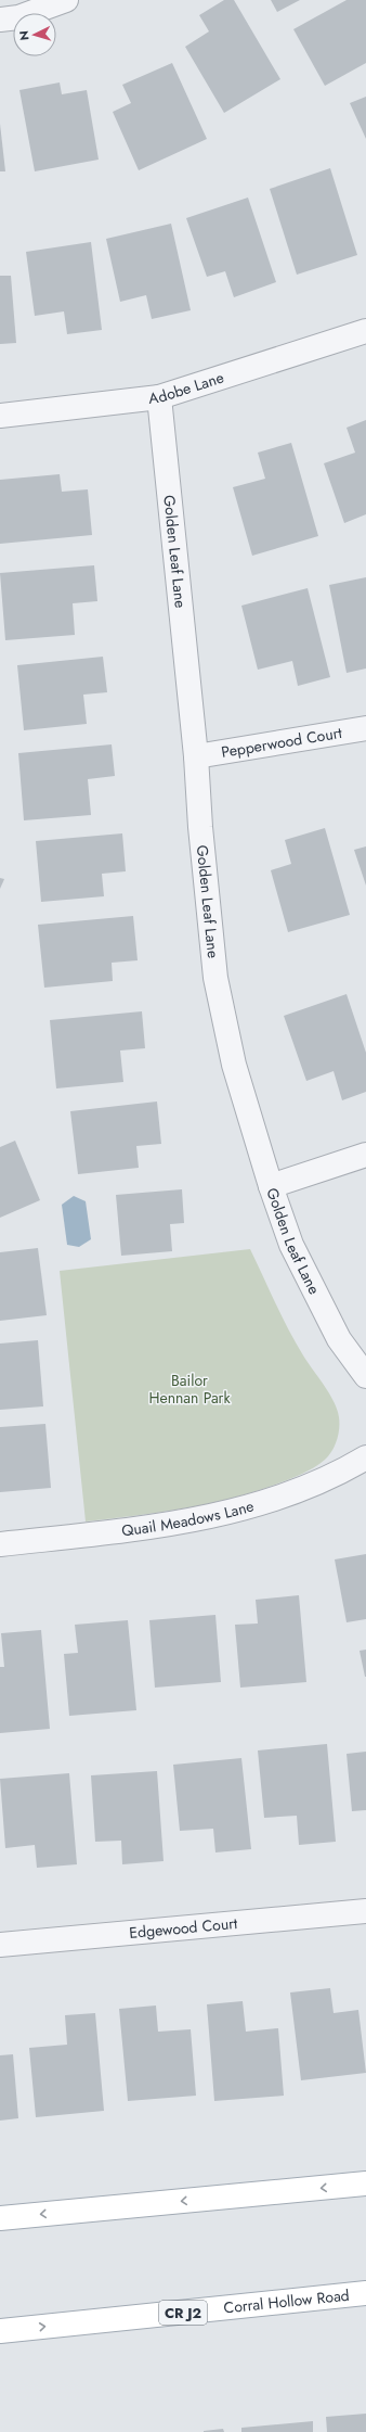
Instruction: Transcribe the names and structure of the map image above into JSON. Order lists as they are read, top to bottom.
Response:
{
  "streets": {
    "main road": ["Corral Hollow Road", "CR J2"],
    "street": [
      "Adobe Lane",
      "Golden Leaf Lane",
      "Pepperwood Court",
      "Quail Meadows Lane",
      "Edgewood Court"
    ]
  },
  "crossings": [
    ["Adobe Lane", "Golden Leaf Lane"],
    ["Golden Leaf Lane", "Pepperwood Court"]
  ],
  "parks": ["Bailor Hennan Park"],
  "north": "left"
}
